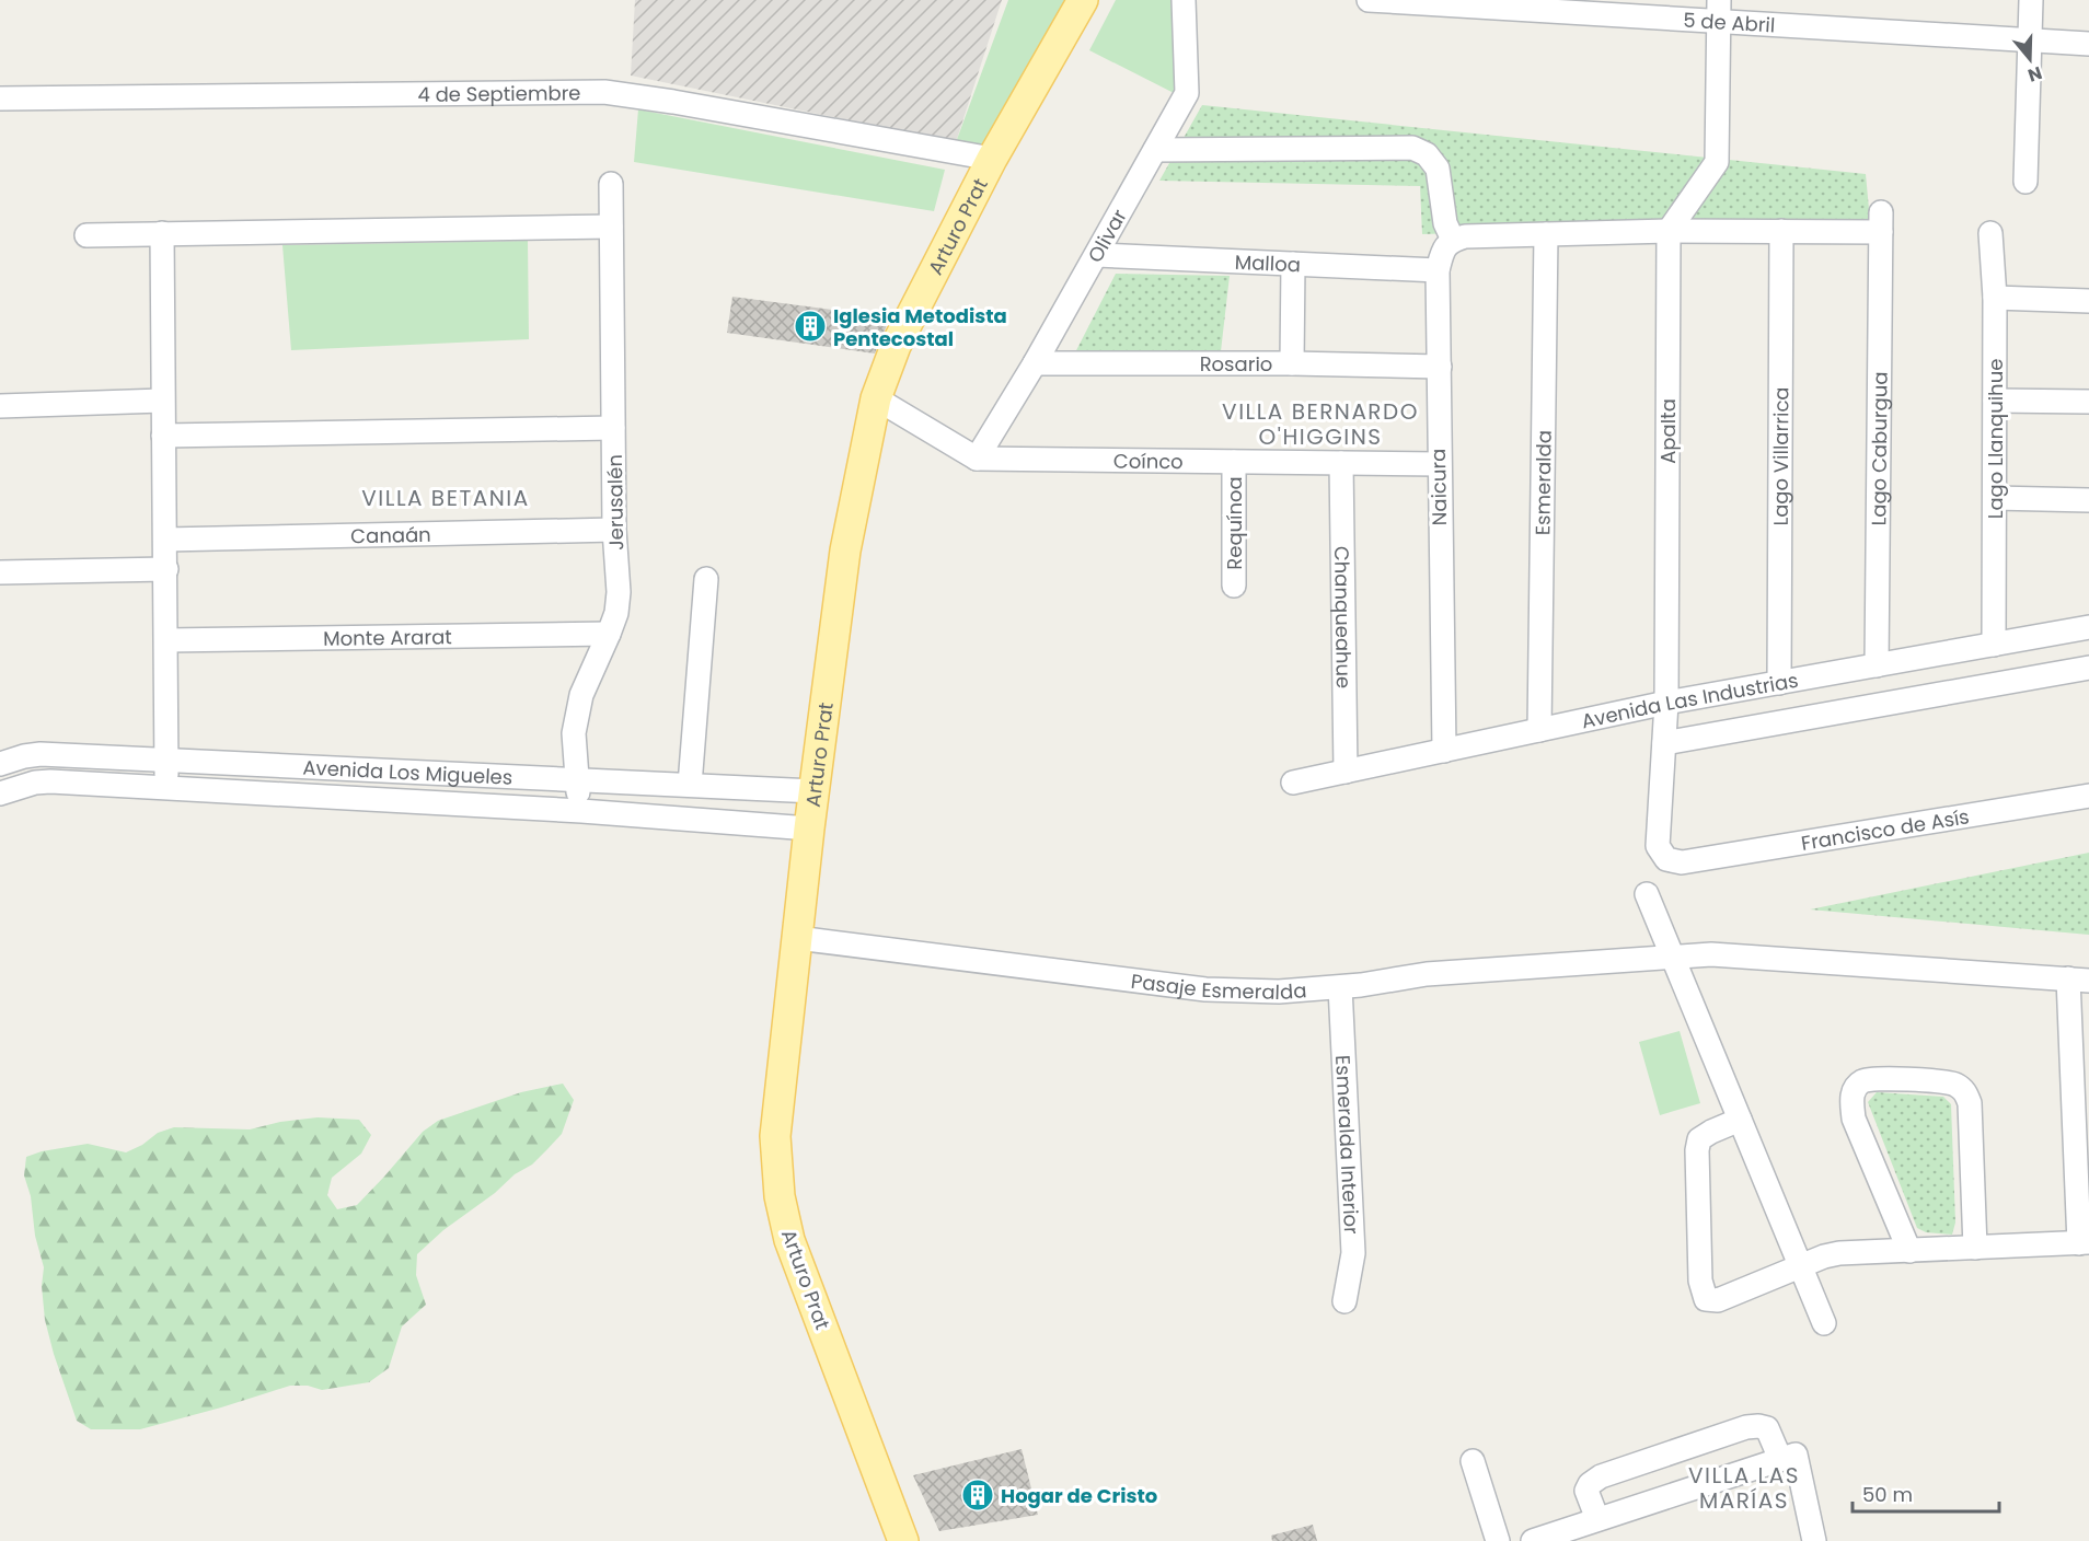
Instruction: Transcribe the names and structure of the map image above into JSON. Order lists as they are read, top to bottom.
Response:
{
  "streets": {
    "main road": ["Arturo Prat"],
    "street": [
      "5 de Abril",
      "4 de Septiembre",
      "Olivar",
      "Malloa",
      "Rosario",
      "Apalta",
      "Lago Llanquihue",
      "Lago Caburgua",
      "Lago Villarrica",
      "Coínco",
      "Esmeralda",
      "Naicura",
      "Jerusalén",
      "Requínoa",
      "Canaán",
      "Chanqueahue",
      "Monte Ararat",
      "Avenida Las Industrias",
      "Avenida Los Migueles",
      "Francisco de Asís",
      "Pasaje Esmeralda",
      "Esmeralda Interior"
    ]
  },
  "crossings": [
    ["4 de Septiembre", "Arturo Prat"],
    ["Arturo Prat", "Avenida Los Migueles"],
    ["Arturo Prat", "Pasaje Esmeralda"],
    ["Olivar", "Malloa"],
    ["Olivar", "Rosario"],
    ["Olivar", "Coínco"],
    ["Malloa", "Naicura"],
    ["Rosario", "Naicura"],
    ["Apalta", "Lago Caburgua"],
    ["Apalta", "Avenida Las Industrias"],
    ["Apalta", "Francisco de Asís"],
    ["Lago Llanquihue", "Avenida Las Industrias"],
    ["Lago Caburgua", "Lago Villarrica"],
    ["Lago Caburgua", "Avenida Las Industrias"],
    ["Lago Villarrica", "Avenida Las Industrias"],
    ["Coínco", "Naicura"],
    ["Coínco", "Requínoa"],
    ["Coínco", "Chanqueahue"],
    ["Esmeralda", "Avenida Las Industrias"],
    ["Naicura", "Avenida Las Industrias"],
    ["Jerusalén", "Canaán"],
    ["Jerusalén", "Monte Ararat"],
    ["Jerusalén", "Avenida Los Migueles"],
    ["Chanqueahue", "Avenida Las Industrias"],
    ["Pasaje Esmeralda", "Esmeralda Interior"]
  ],
  "districts": ["VILLA BERNARDO O'HIGGINS", "VILLA BETANIA", "VILLA LAS MARÍAS"],
  "places": {
    "building": ["Iglesia Metodista Pentecostal", "Hogar de Cristo"]
  },
  "scale_bar": "50 m",
  "north": "bottom"
}
